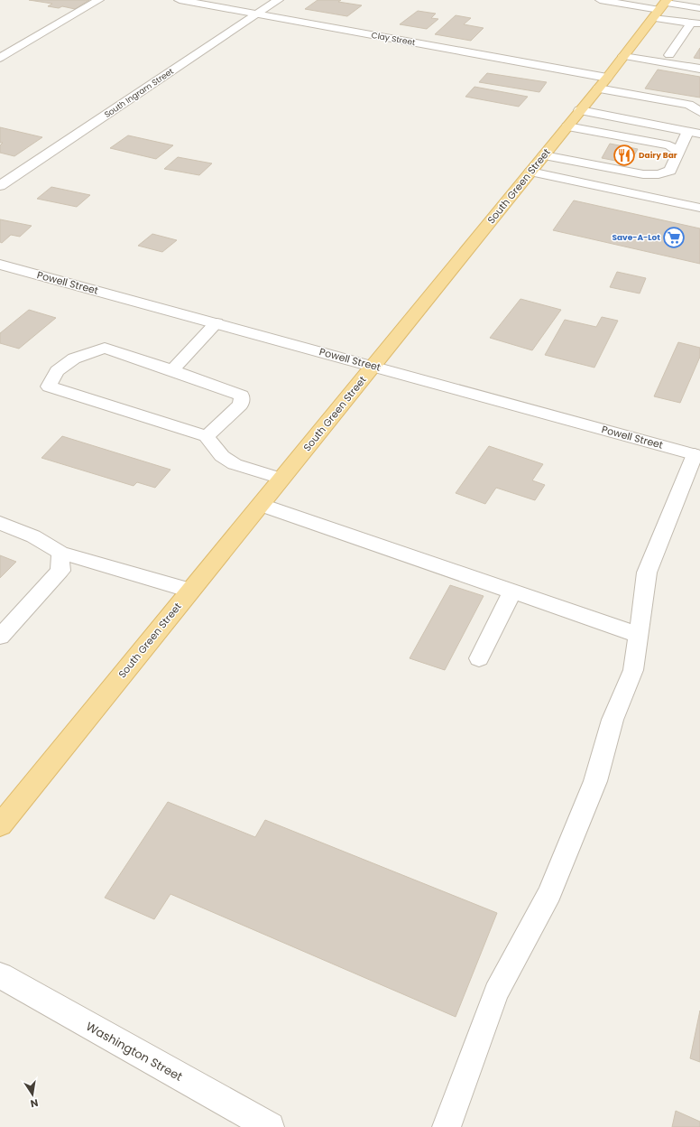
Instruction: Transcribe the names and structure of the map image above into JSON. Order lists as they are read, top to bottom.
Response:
{
  "streets": {
    "main road": ["South Green Street"],
    "street": [
      "Clay Street",
      "South Ingram Street",
      "Powell Street",
      "Washington Street"
    ]
  },
  "crossings": [
    ["Clay Street", "South Ingram Street"],
    ["Clay Street", "South Green Street"],
    ["South Green Street", "Powell Street"]
  ],
  "places": {
    "restaurant": ["Dairy Bar"],
    "supermarket": ["Save-A-Lot"]
  },
  "north": "bottom"
}
